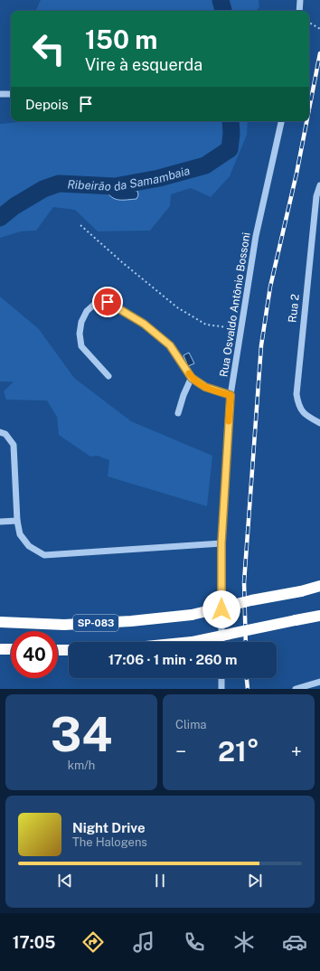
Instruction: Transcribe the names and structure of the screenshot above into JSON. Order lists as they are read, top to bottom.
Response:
{
  "streets": {
    "highway": ["SP-083"],
    "street": ["Rua Osvaldo Antônio Bossoni", "Rua 2"]
  },
  "water": ["Ribeirão da Samambaia"],
  "page": {
    "turn": ["150 m", "Vire à esquerda"],
    "then": "Depois",
    "limit": "40",
    "trip": "17:06 · 1 min · 260 m",
    "tile": [
      ["34", "km/h"],
      "Clima"
    ],
    "heat": ["−", "21°", "+"],
    "song": ["Night Drive", "The Halogens"],
    "tabs": "17:05"
  }
}
